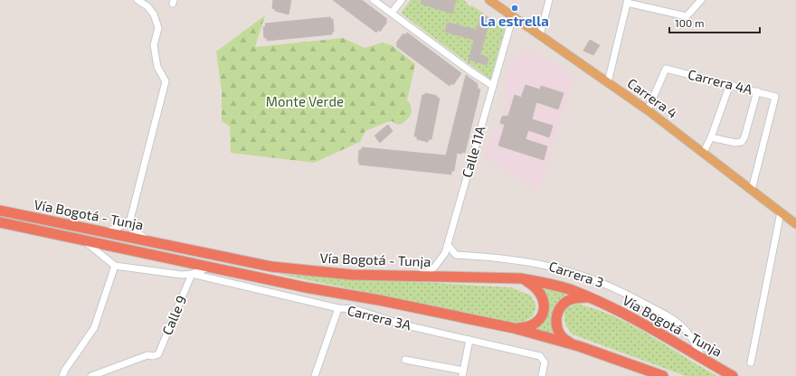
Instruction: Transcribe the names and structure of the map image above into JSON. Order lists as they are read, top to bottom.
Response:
{
  "streets": {
    "highway": ["Vía Bogotá - Tunja"],
    "main road": ["Carrera 4"],
    "street": [
      "Carrera 4A",
      "Calle 11A",
      "Carrera 3",
      "Calle 9",
      "Carrera 3A"
    ]
  },
  "crossings": [
    ["Carrera 4A", "Carrera 4"],
    ["Carrera 4", "Calle 11A"],
    ["Calle 11A", "Vía Bogotá - Tunja"],
    ["Calle 11A", "Carrera 3"],
    ["Vía Bogotá - Tunja", "Carrera 3"],
    ["Vía Bogotá - Tunja", "Carrera 3A"],
    ["Calle 9", "Carrera 3A"]
  ],
  "parks": ["Monte Verde"],
  "places": ["La estrella"],
  "scale_bar": "100 m"
}
